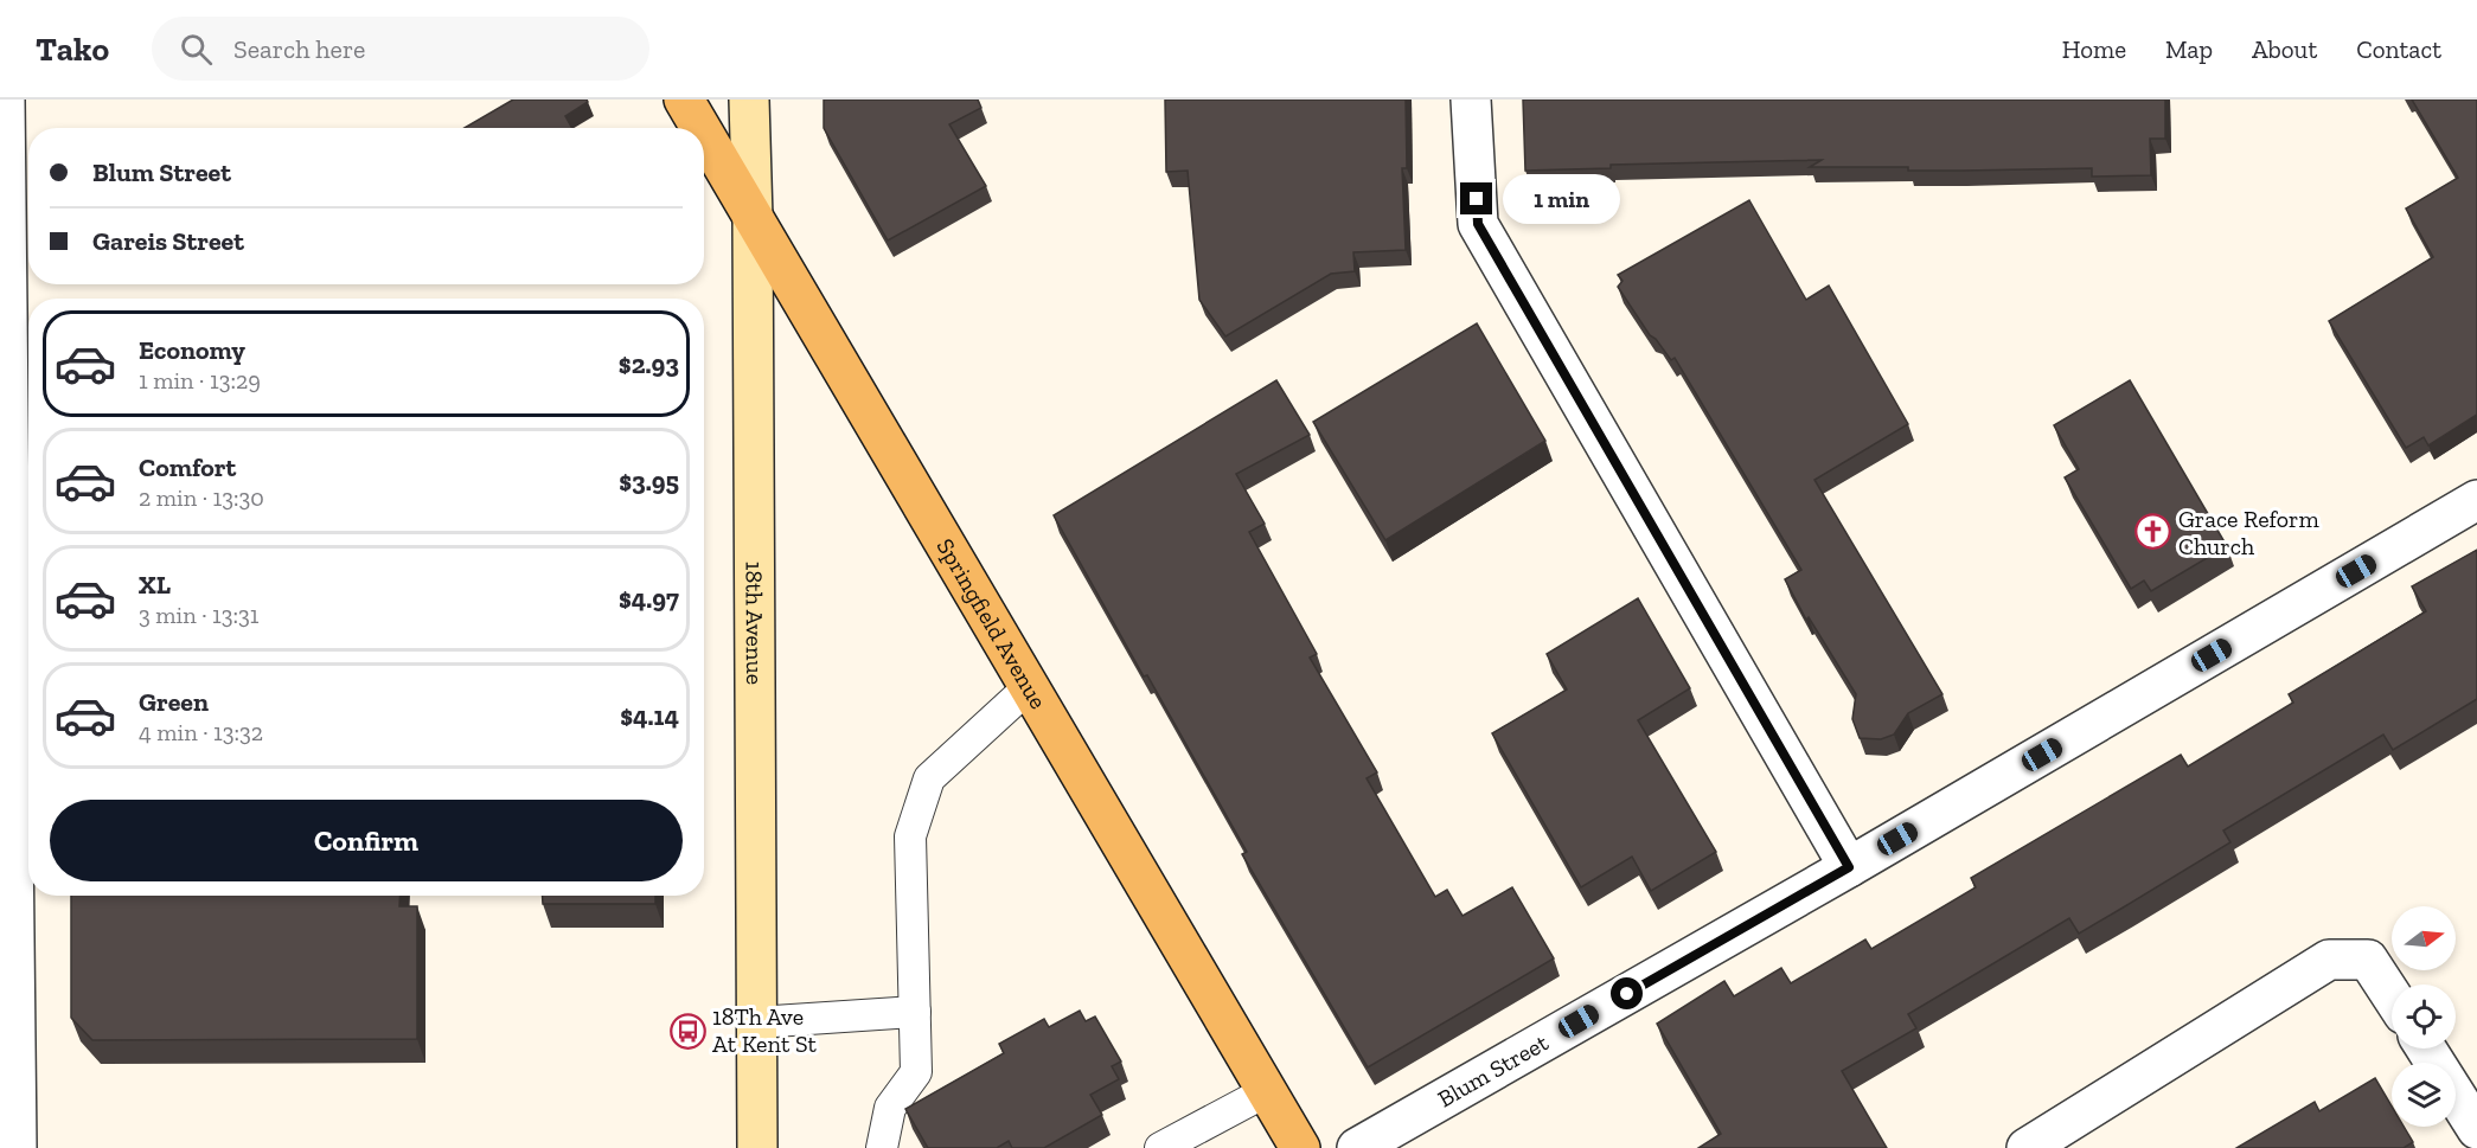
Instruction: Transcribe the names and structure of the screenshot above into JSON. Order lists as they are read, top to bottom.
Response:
{
  "streets": {
    "main road": ["18th Avenue", "Springfield Avenue"],
    "street": ["Blum Street"]
  },
  "crossings": [
    ["18th Avenue", "Springfield Avenue"]
  ],
  "places": {
    "church": ["Grace Reform Church"],
    "bus stop": ["18Th Ave At Kent St"]
  },
  "north": "right",
  "page": {
    "header": "Tako",
    "search": "Search here",
    "nav": [
      "Home",
      "Map",
      "About",
      "Contact"
    ],
    "banner": ["Blum Street", "Gareis Street"],
    "bubble": "1 min",
    "list": [
      {
        "name": "Economy",
        "note": "1 min · 13:29",
        "value": "$2.93"
      },
      {
        "name": "Comfort",
        "note": "2 min · 13:30",
        "value": "$3.95"
      },
      {
        "name": "XL",
        "note": "3 min · 13:31",
        "value": "$4.97"
      },
      {
        "name": "Green",
        "note": "4 min · 13:32",
        "value": "$4.14"
      }
    ],
    "buttons": "Confirm"
  }
}
